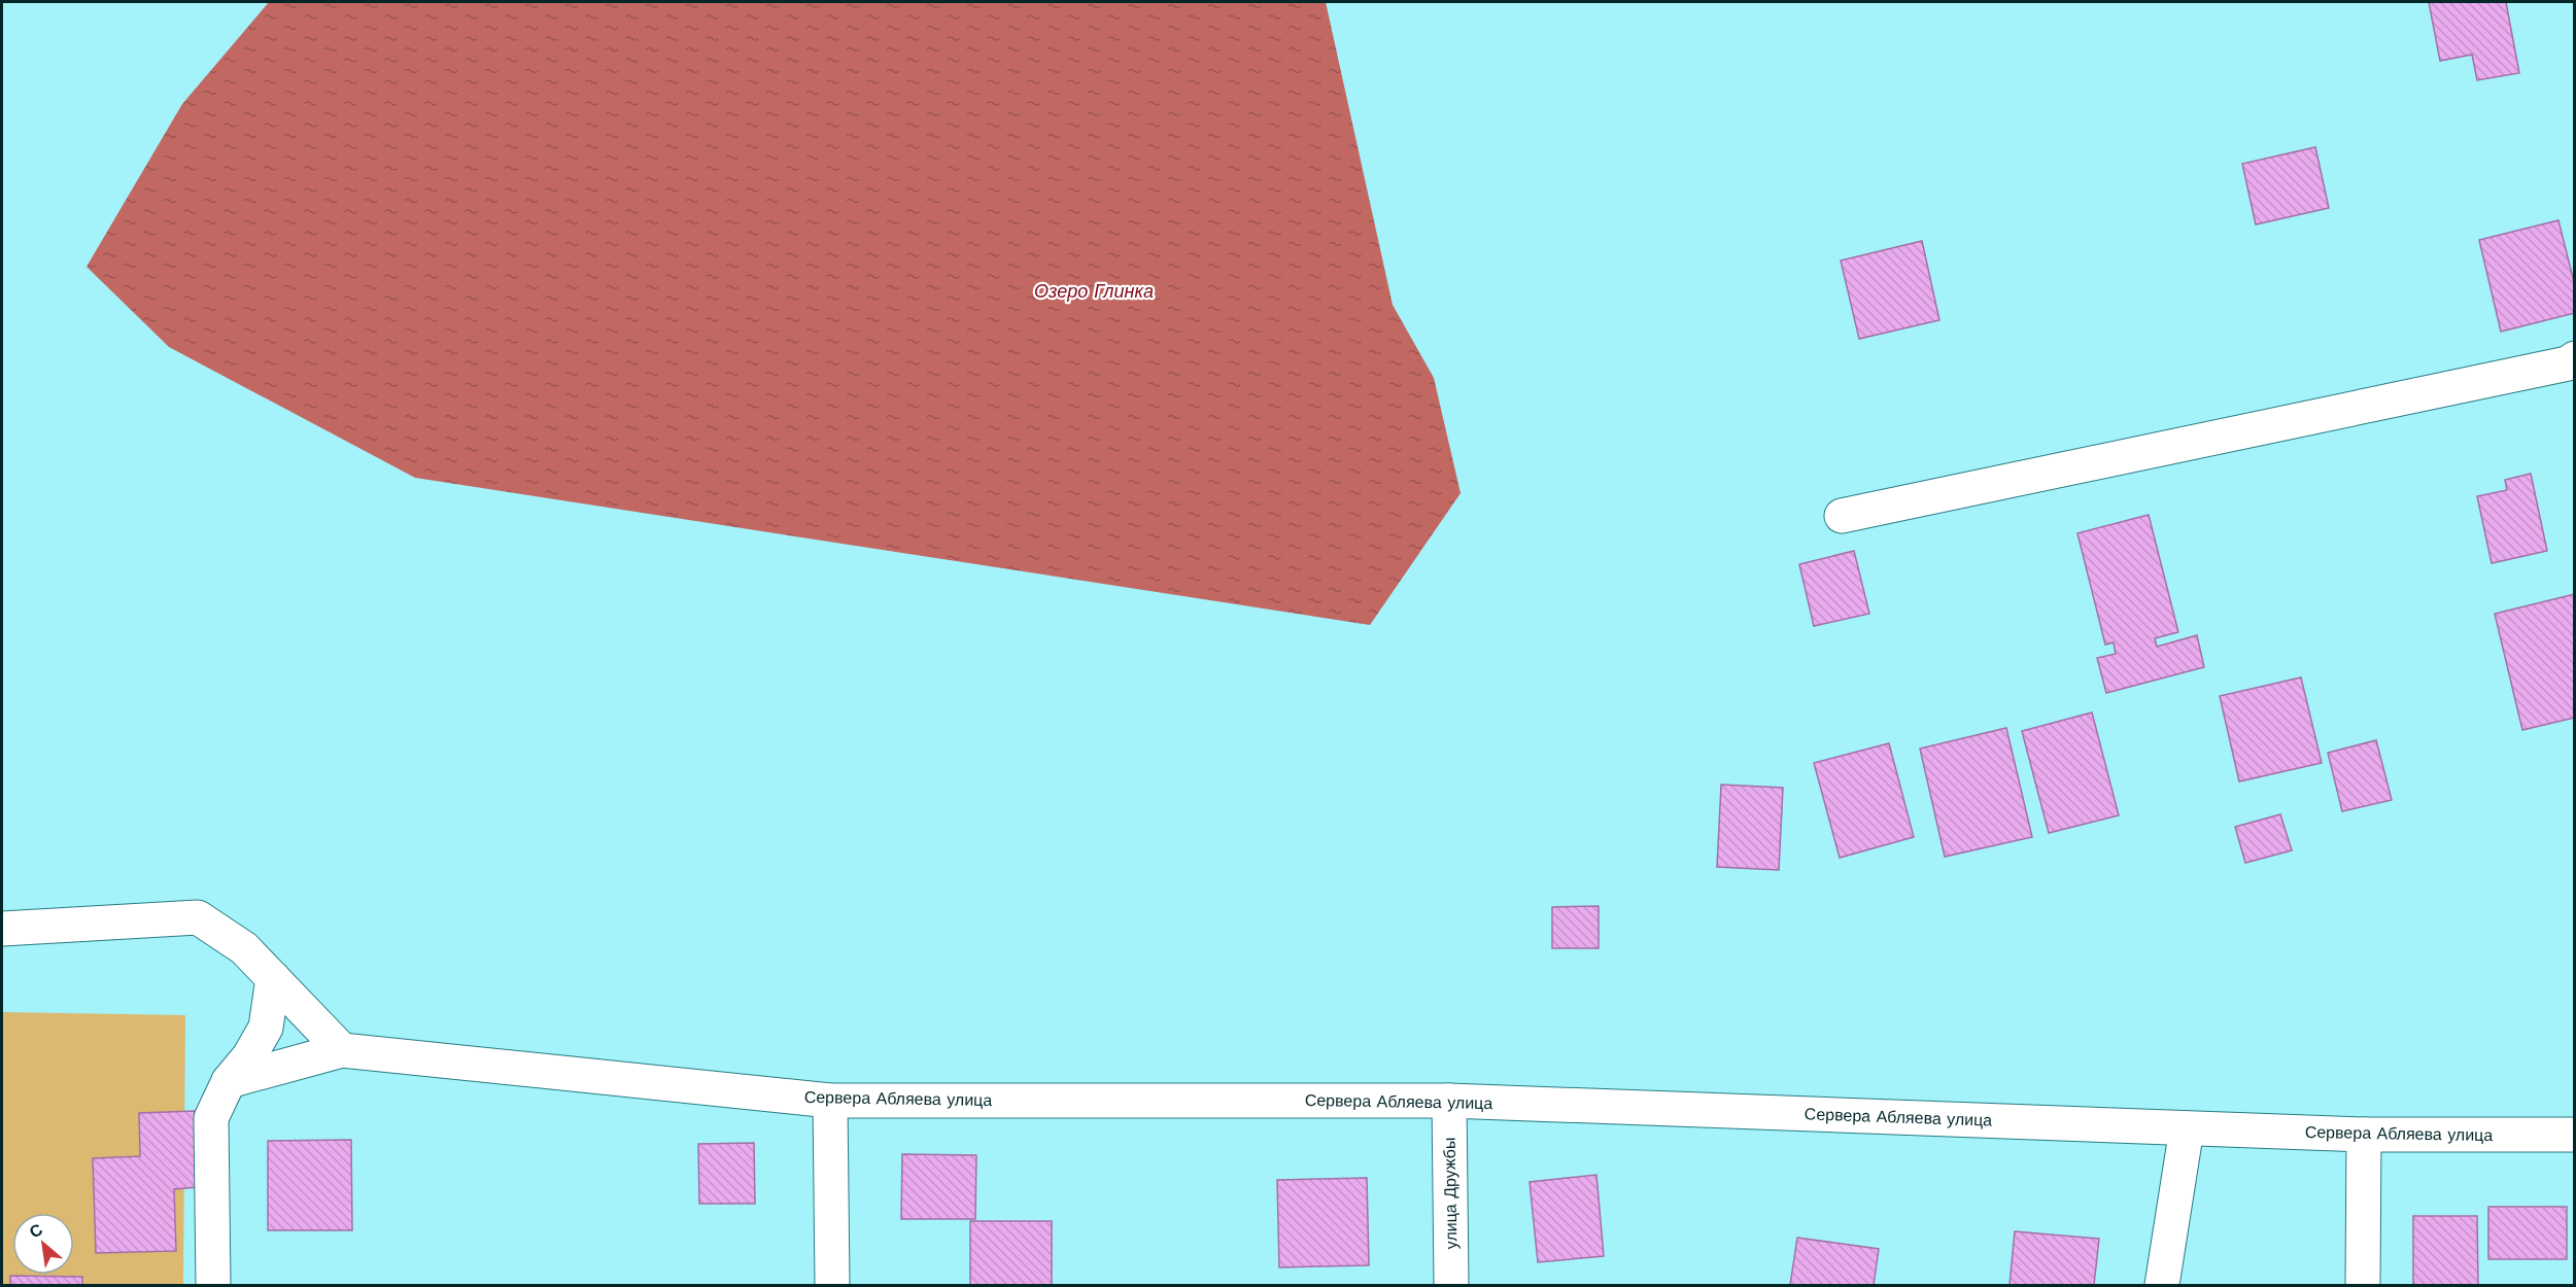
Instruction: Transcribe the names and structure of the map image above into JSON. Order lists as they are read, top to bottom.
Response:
{
  "streets": {
    "street": ["Сервера Абляева улица", "улица Дружбы"]
  },
  "crossings": [
    ["Сервера Абляева улица", "улица Дружбы"]
  ],
  "water": ["Озеро Глинка"],
  "north": "top left"
}
